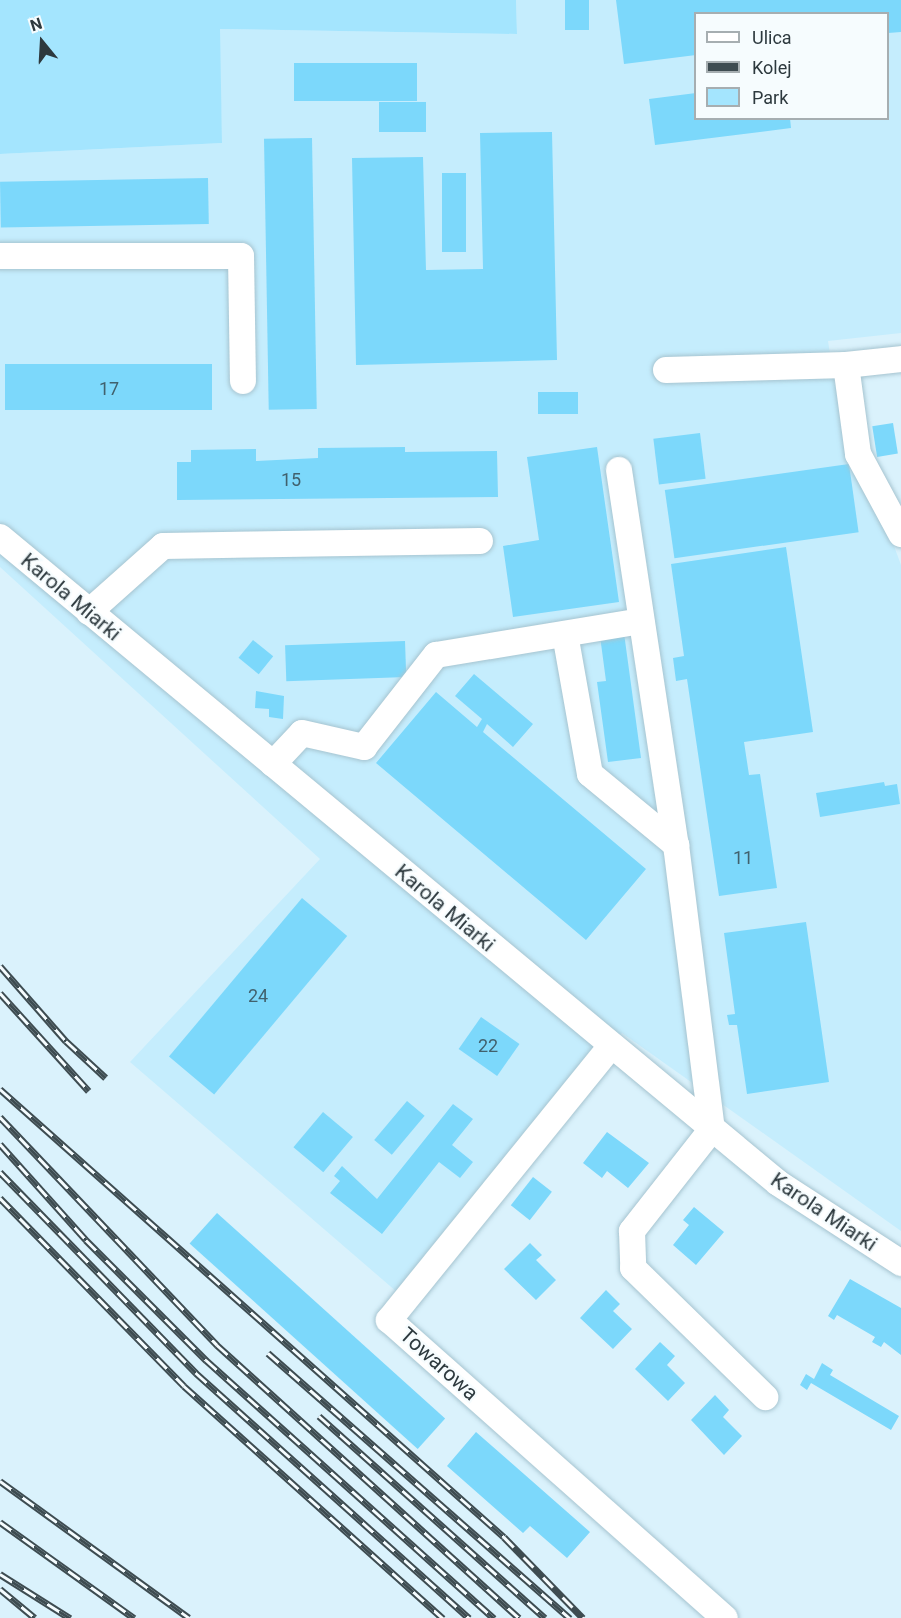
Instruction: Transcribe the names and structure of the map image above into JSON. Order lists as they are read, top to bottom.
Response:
{
  "streets": {
    "street": ["Karola Miarki", "Towarowa"]
  },
  "crossings": [
    ["Karola Miarki", "Towarowa"]
  ],
  "house_numbers": [
    "17",
    "15",
    "11",
    "24",
    "22"
  ],
  "legend": ["Ulica", "Kolej", "Park"],
  "north": "top"
}
